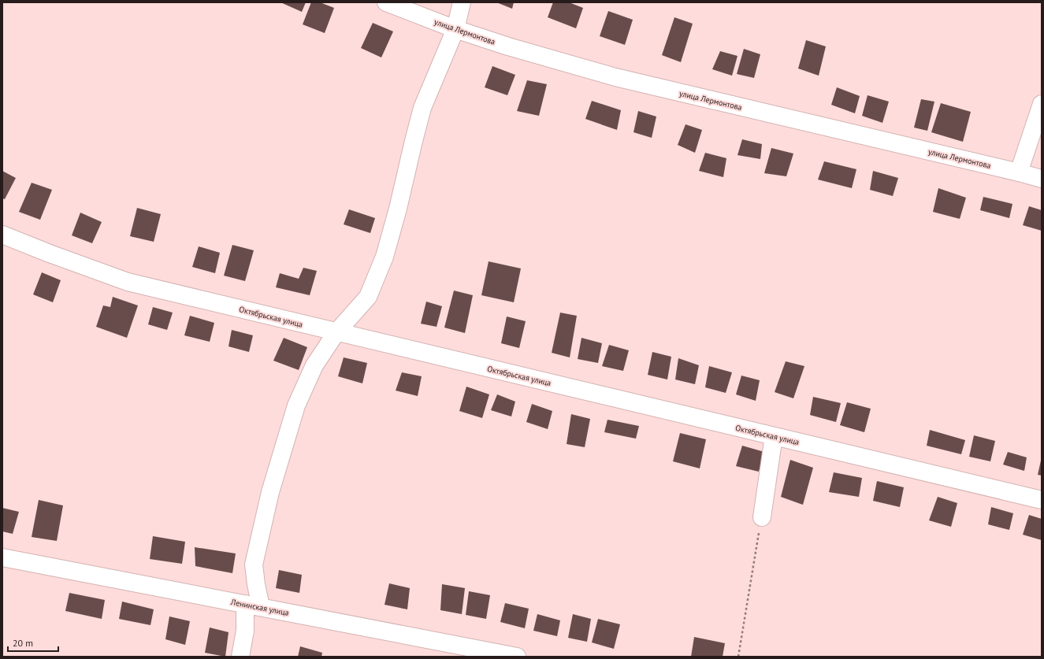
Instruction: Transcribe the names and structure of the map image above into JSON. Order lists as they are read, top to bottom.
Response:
{
  "streets": {
    "street": ["улица Лермонтова", "Октябрьская улица", "Ленинская улица"]
  },
  "scale_bar": "20 m"
}
